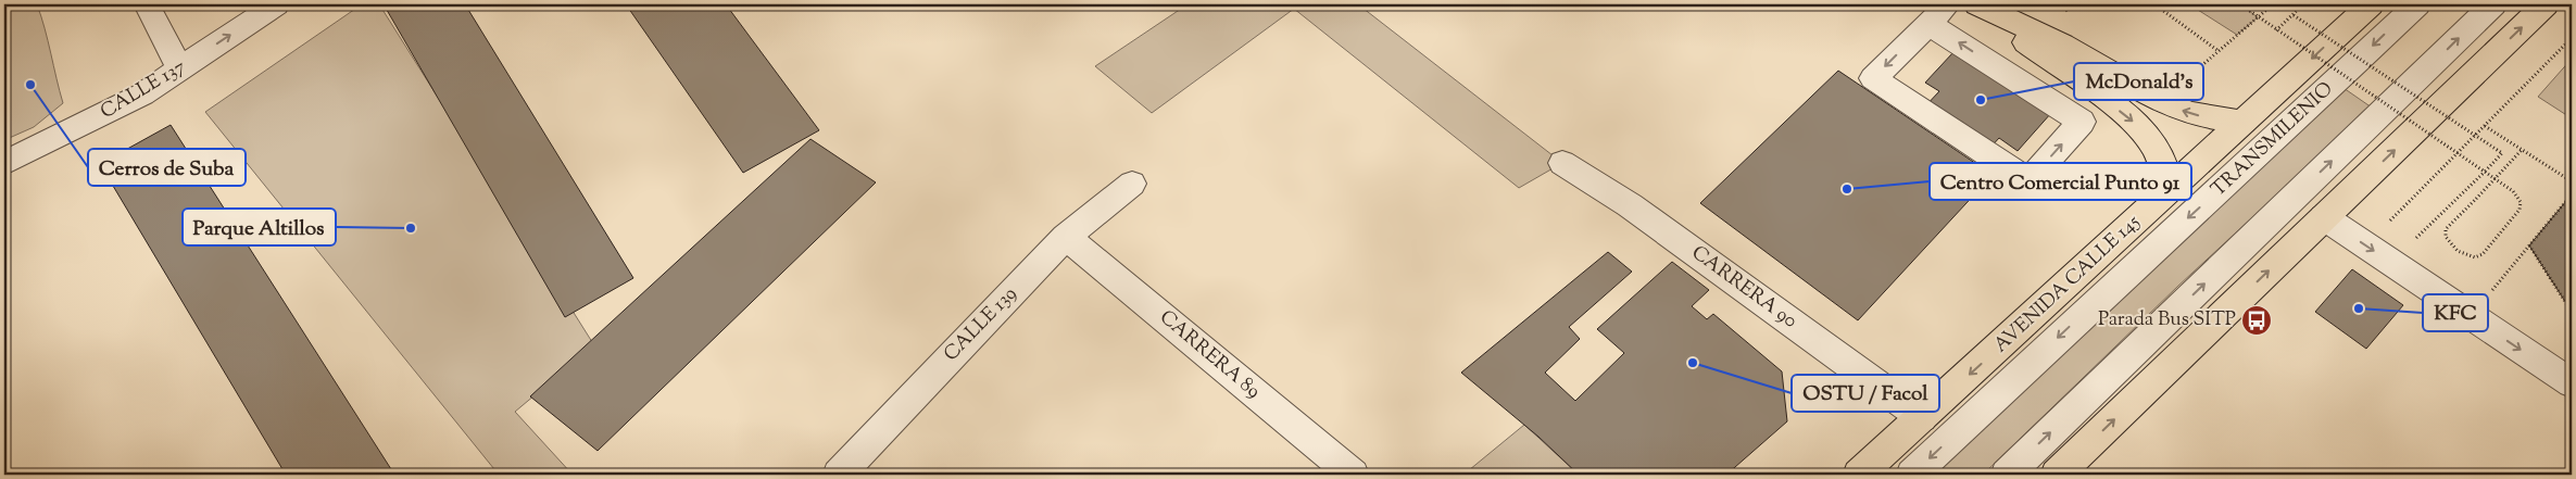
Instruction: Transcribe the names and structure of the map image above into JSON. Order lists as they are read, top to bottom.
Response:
{
  "streets": {
    "main road": ["AVENIDA CALLE 145"],
    "street": [
      "CALLE 137",
      "TRANSMILENIO",
      "CARRERA 90",
      "CALLE 139",
      "CARRERA 89"
    ]
  },
  "crossings": [
    ["AVENIDA CALLE 145", "CARRERA 90"],
    ["CALLE 139", "CARRERA 89"]
  ],
  "one_way": ["CALLE 137"],
  "places": {
    "other": [
      "Cerros de Suba",
      "McDonald's",
      "Centro Comercial Punto 91",
      "Parque Altillos",
      "KFC",
      "OSTU / Facol"
    ],
    "bus stop": ["Parada Bus SITP"]
  }
}
